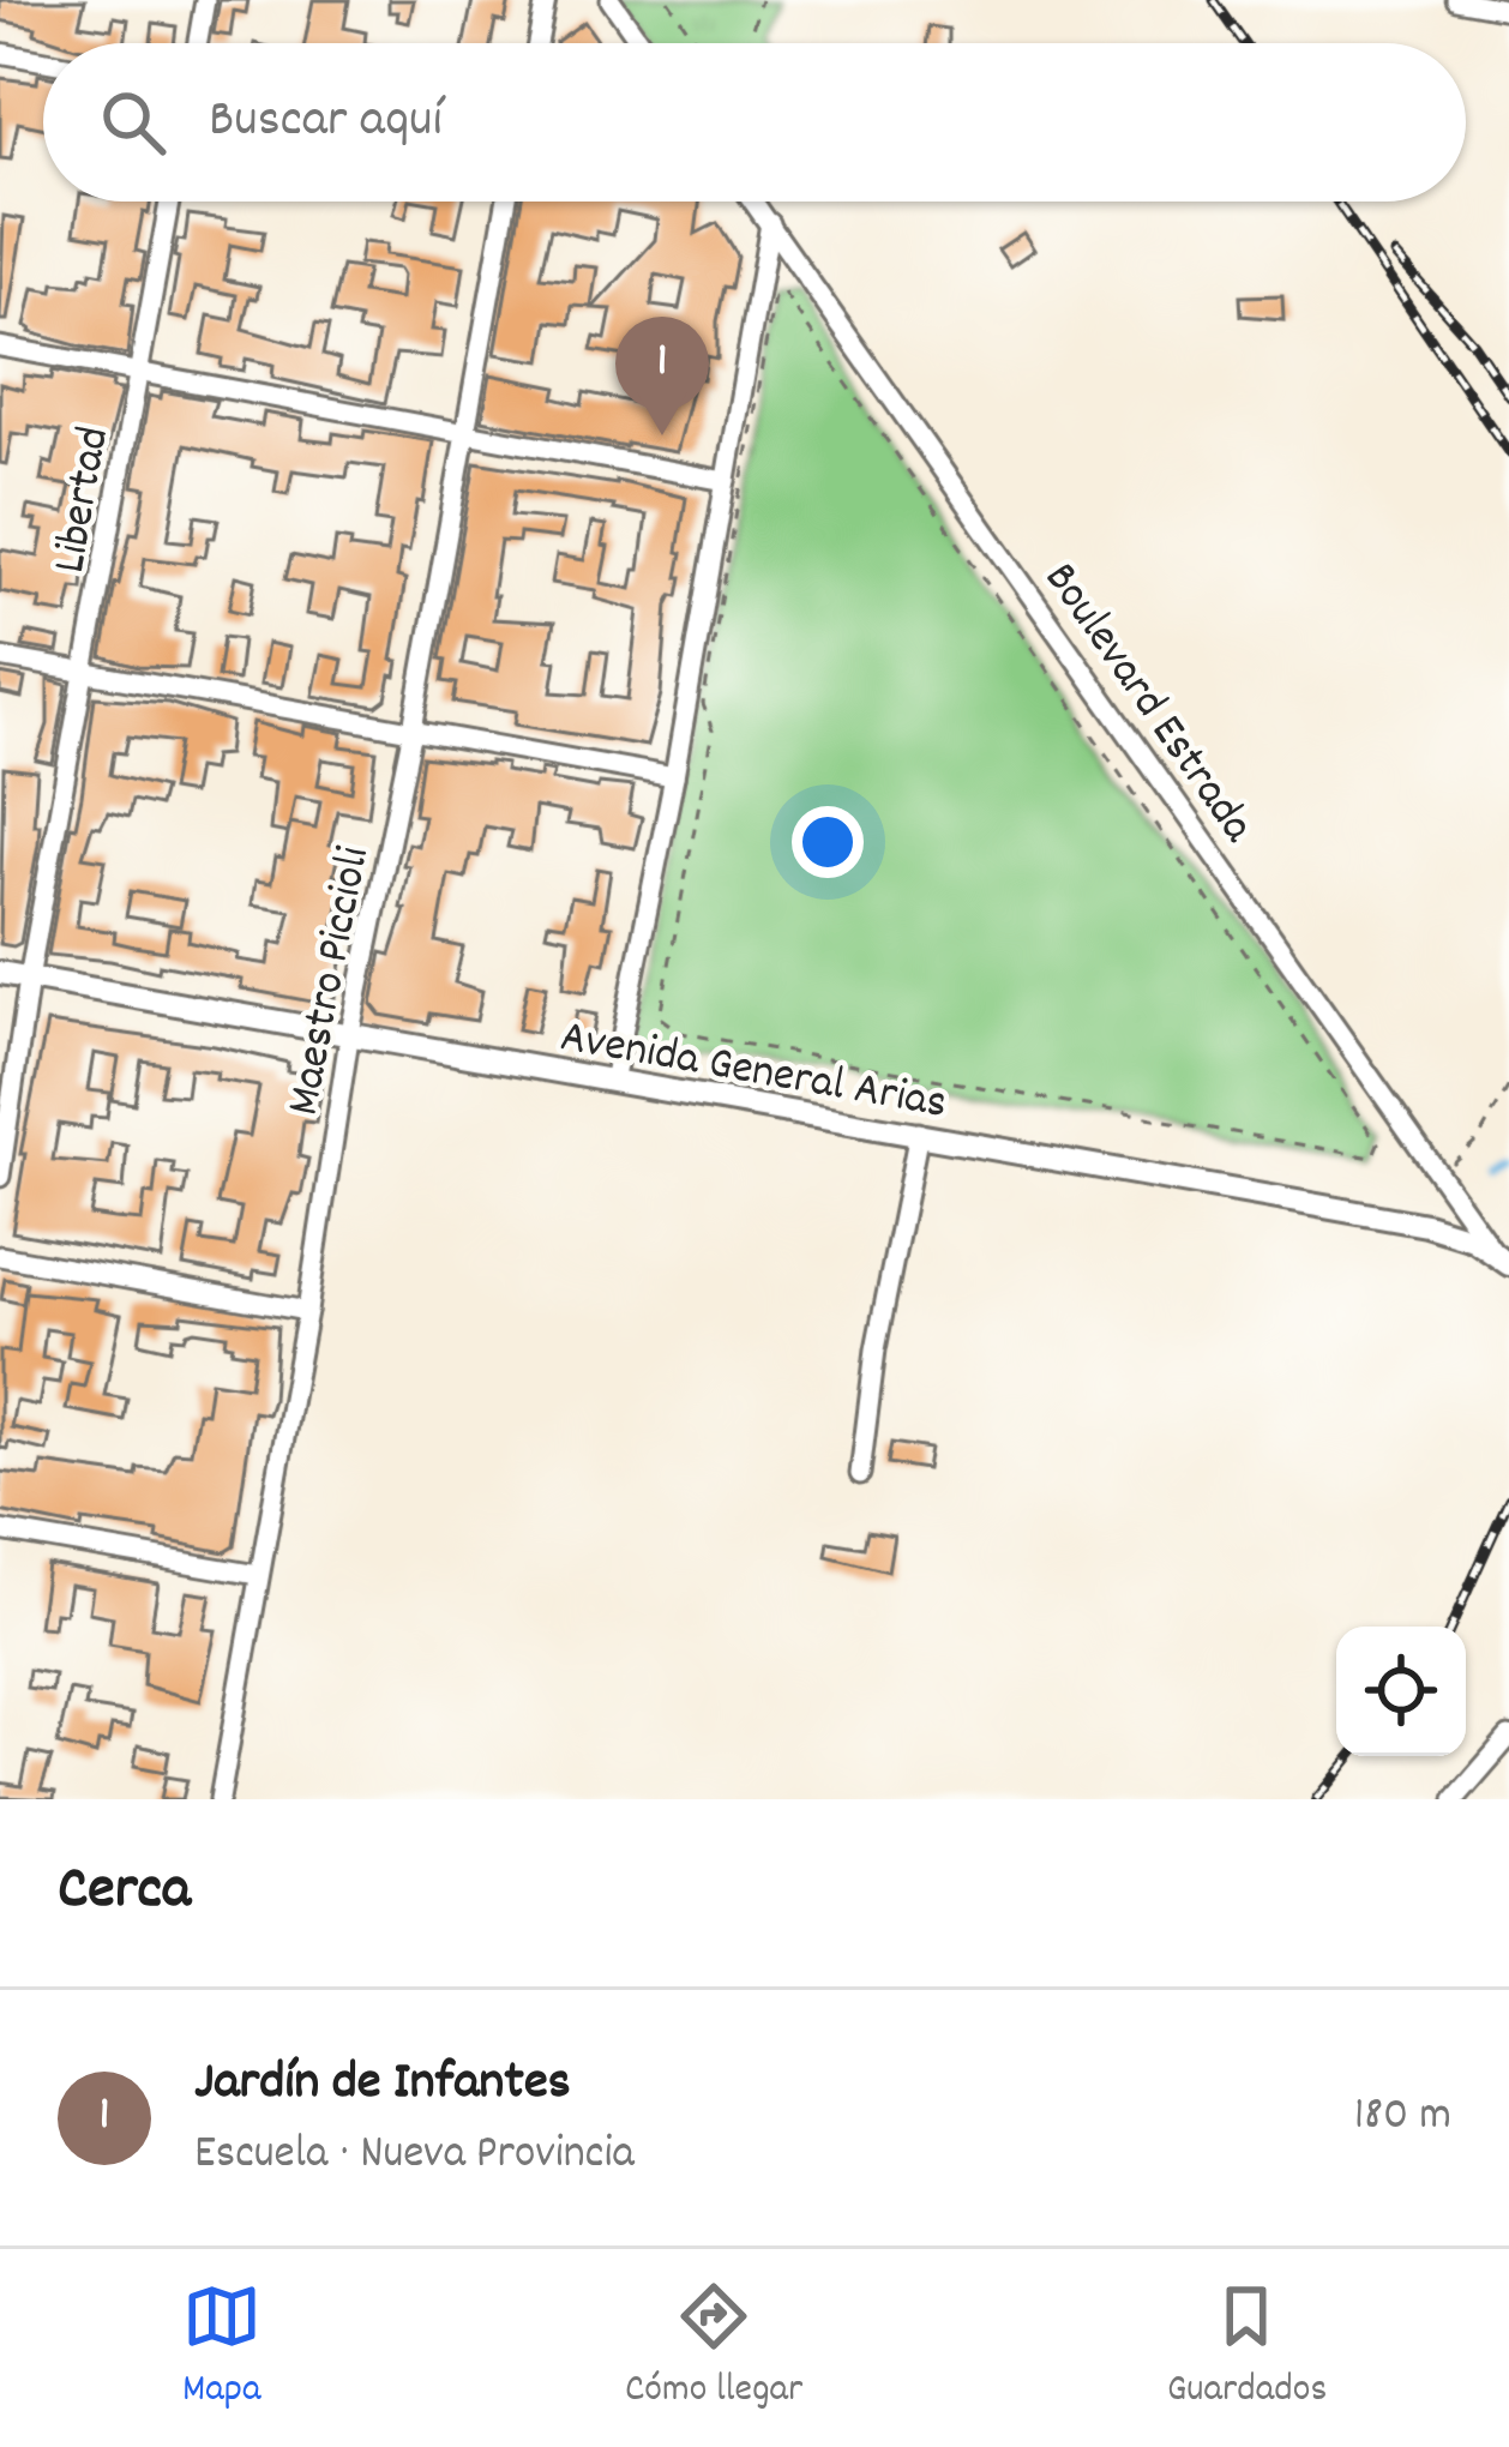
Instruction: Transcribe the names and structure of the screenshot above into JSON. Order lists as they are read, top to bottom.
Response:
{
  "streets": {
    "main road": ["Avenida General Arias"],
    "street": ["Libertad", "Boulevard Estrada", "Maestro Piccioli"]
  },
  "crossings": [
    ["Libertad", "Avenida General Arias"],
    ["Boulevard Estrada", "Avenida General Arias"],
    ["Maestro Piccioli", "Avenida General Arias"]
  ],
  "page": {
    "search": "Buscar aquí",
    "pins": "1",
    "heading": "Cerca",
    "list": [
      {
        "mark": "1",
        "name": "Jardín de Infantes",
        "note": "Escuela · Nueva Provincia",
        "value": "180 m"
      }
    ],
    "nav": ["Mapa", "Cómo llegar", "Guardados"]
  }
}
